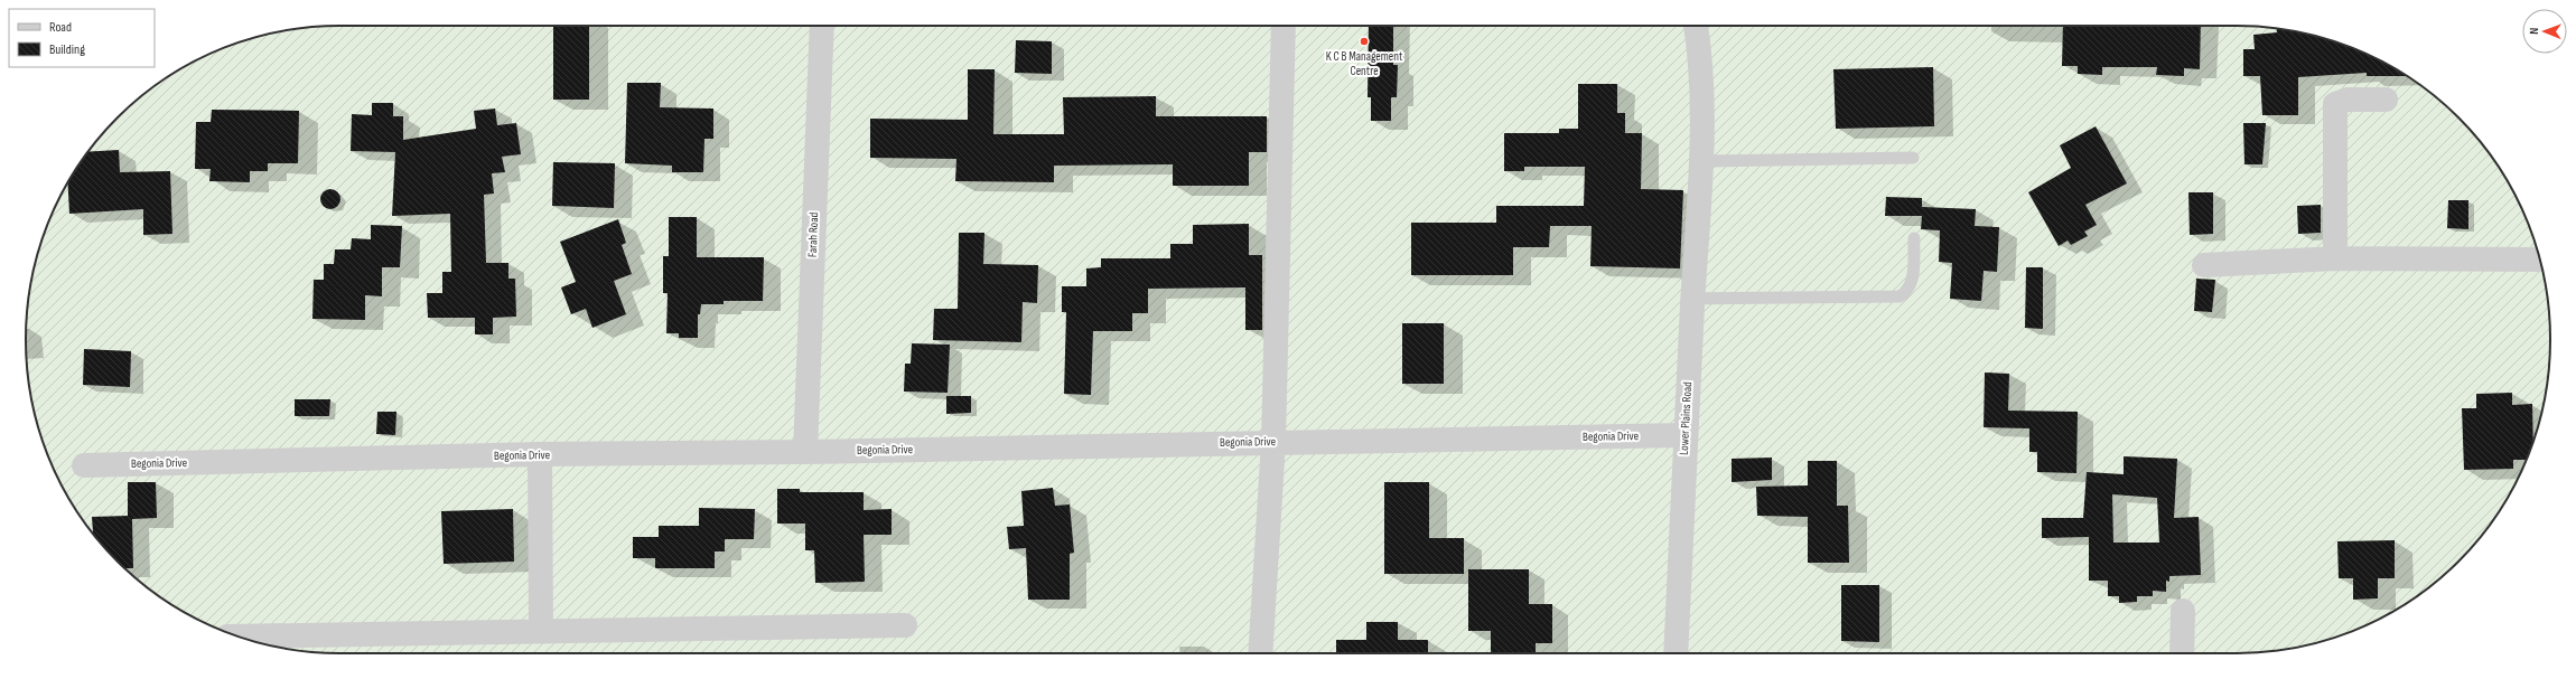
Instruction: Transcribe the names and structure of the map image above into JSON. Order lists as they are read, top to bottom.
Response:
{
  "streets": {
    "street": ["Farah Road", "Lower Plains Road", "Begonia Drive"]
  },
  "crossings": [
    ["Farah Road", "Begonia Drive"],
    ["Lower Plains Road", "Begonia Drive"]
  ],
  "places": ["K C B Management Centre"],
  "legend": ["Road", "Building"],
  "north": "left"
}
